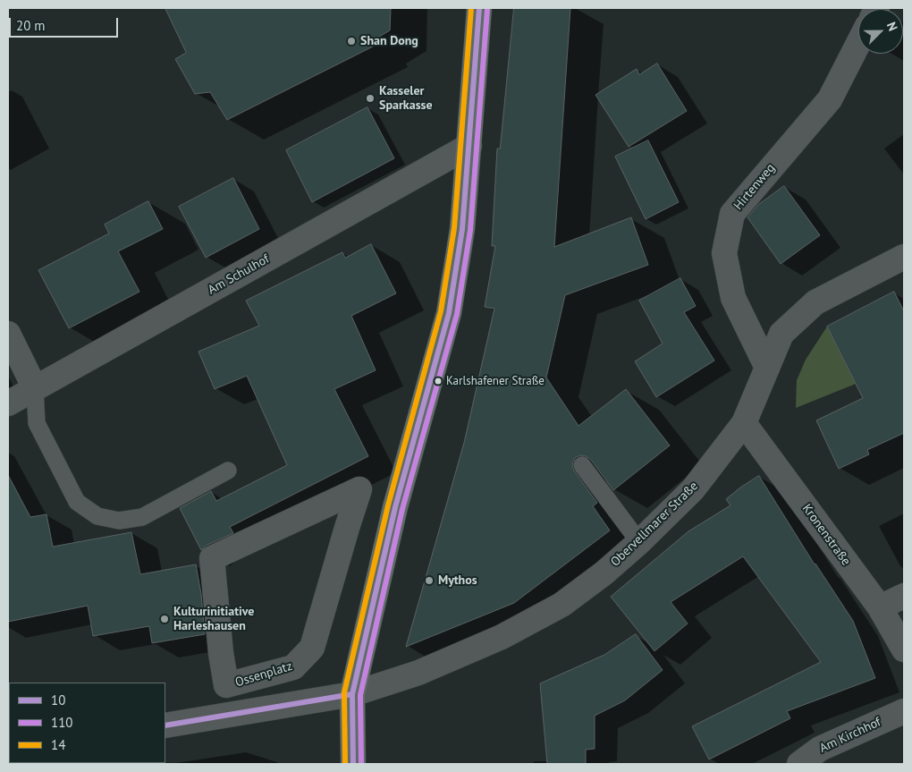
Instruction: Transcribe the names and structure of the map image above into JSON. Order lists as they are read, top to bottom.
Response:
{
  "streets": {
    "street": [
      "Hirtenweg",
      "Am Schulhof",
      "Obervellmarer Straße",
      "Kronenstraße",
      "Ossenplatz",
      "Am Kirchhof"
    ]
  },
  "crossings": [
    ["Hirtenweg", "Obervellmarer Straße"],
    ["Obervellmarer Straße", "Kronenstraße"]
  ],
  "places": [
    "Shan Dong",
    "Kasseler Sparkasse",
    "Karlshafener Straße",
    "Mythos",
    "Kulturinitiative Harleshausen"
  ],
  "lines": ["transit line 10", "transit line 14", "transit line 110"],
  "legend": ["10", "110", "14"],
  "scale_bar": "20 m",
  "north": "top right"
}
